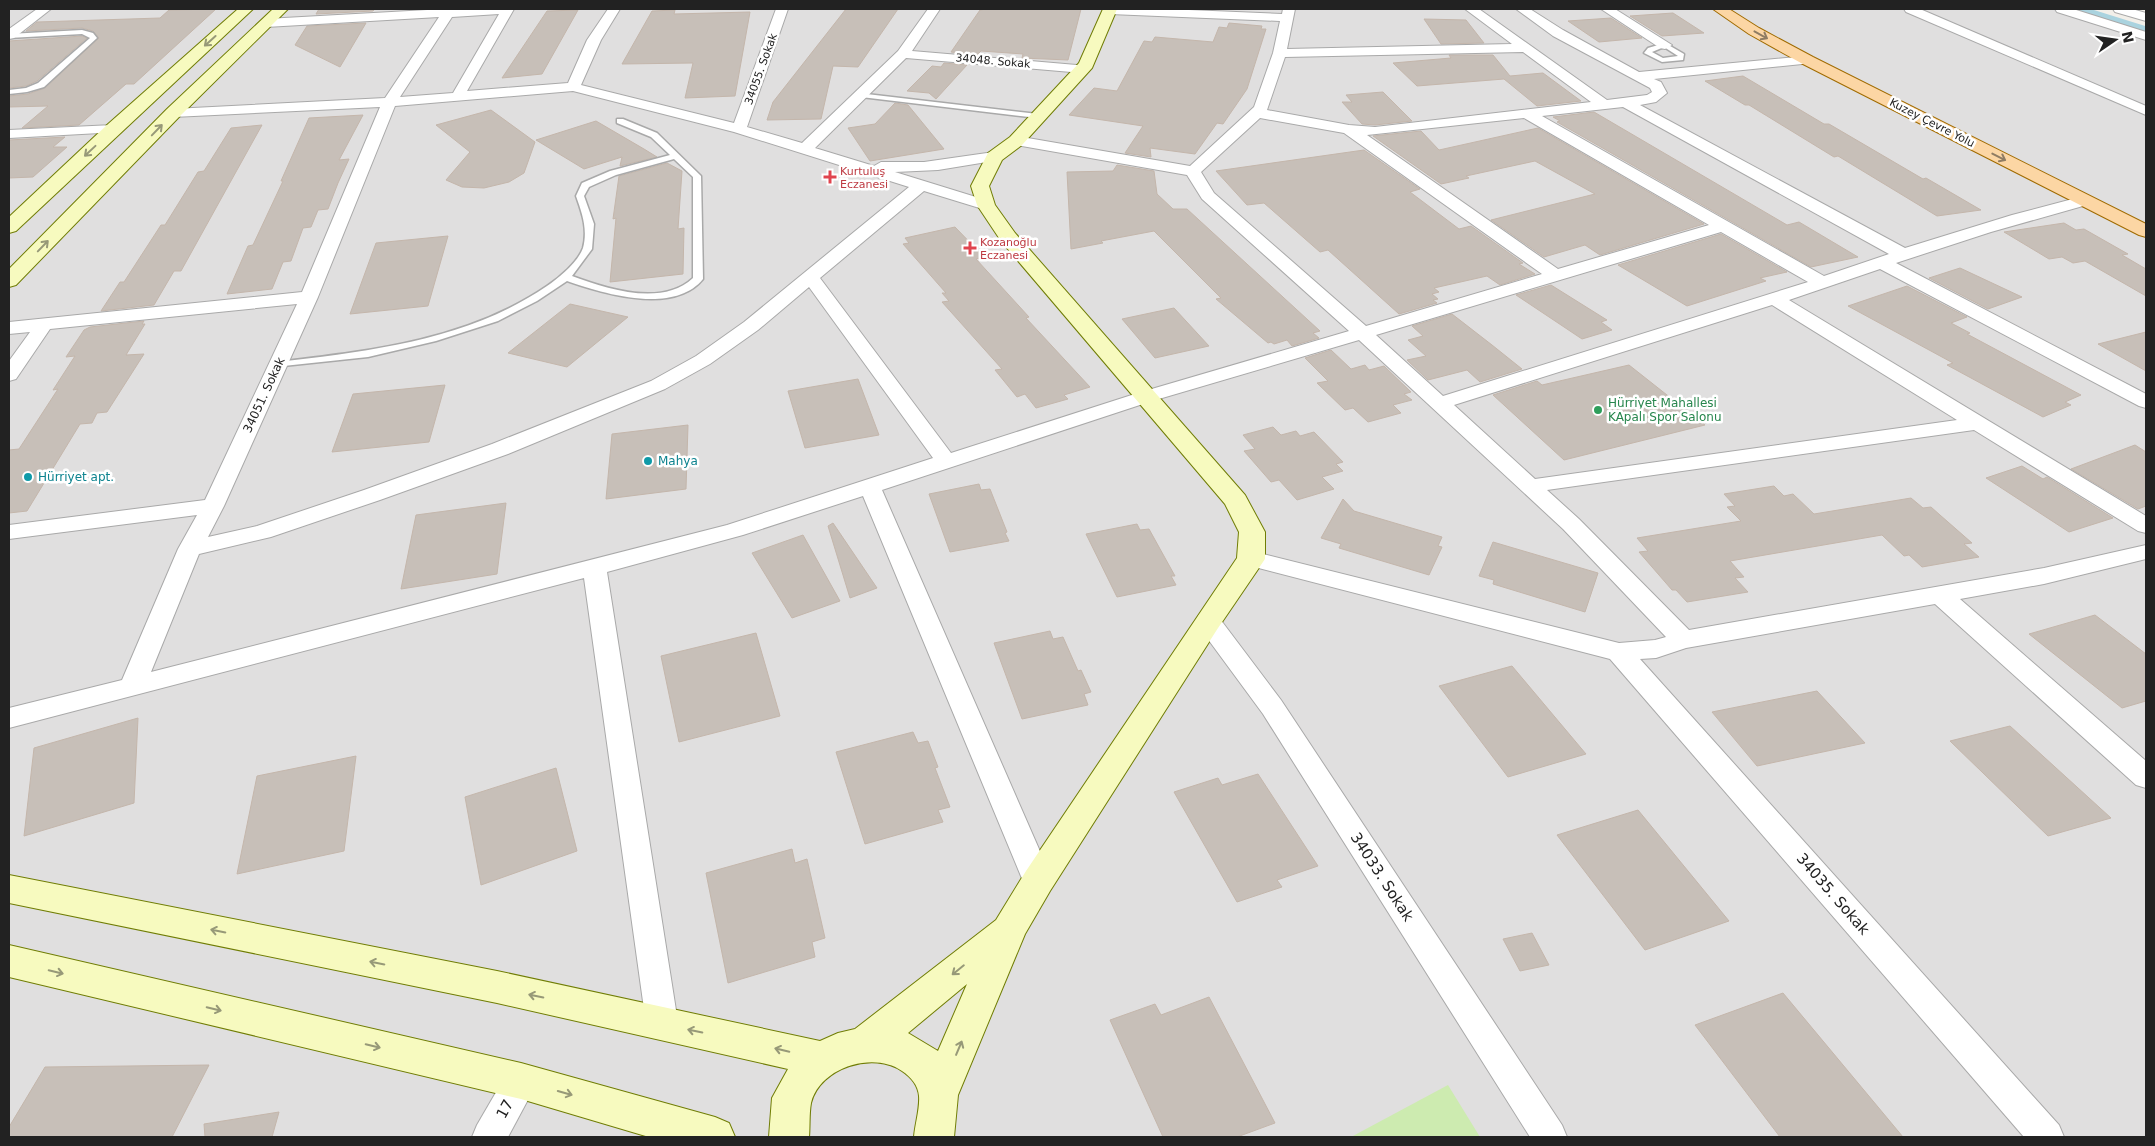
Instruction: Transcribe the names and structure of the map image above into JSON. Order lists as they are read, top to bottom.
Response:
{
  "streets": {
    "main road": ["Kuzey Çevre Yolu"],
    "street": [
      "34048. Sokak",
      "34055. Sokak",
      "34051. Sokak",
      "34033. Sokak",
      "34035. Sokak",
      "17"
    ]
  },
  "places": {
    "health": ["Kurtuluş Eczanesi", "Kozanoğlu Eczanesi"],
    "other": ["Hürriyet Mahallesi KApalı Spor Salonu", "Mahya", "Hürriyet apt."]
  },
  "north": "right"
}
